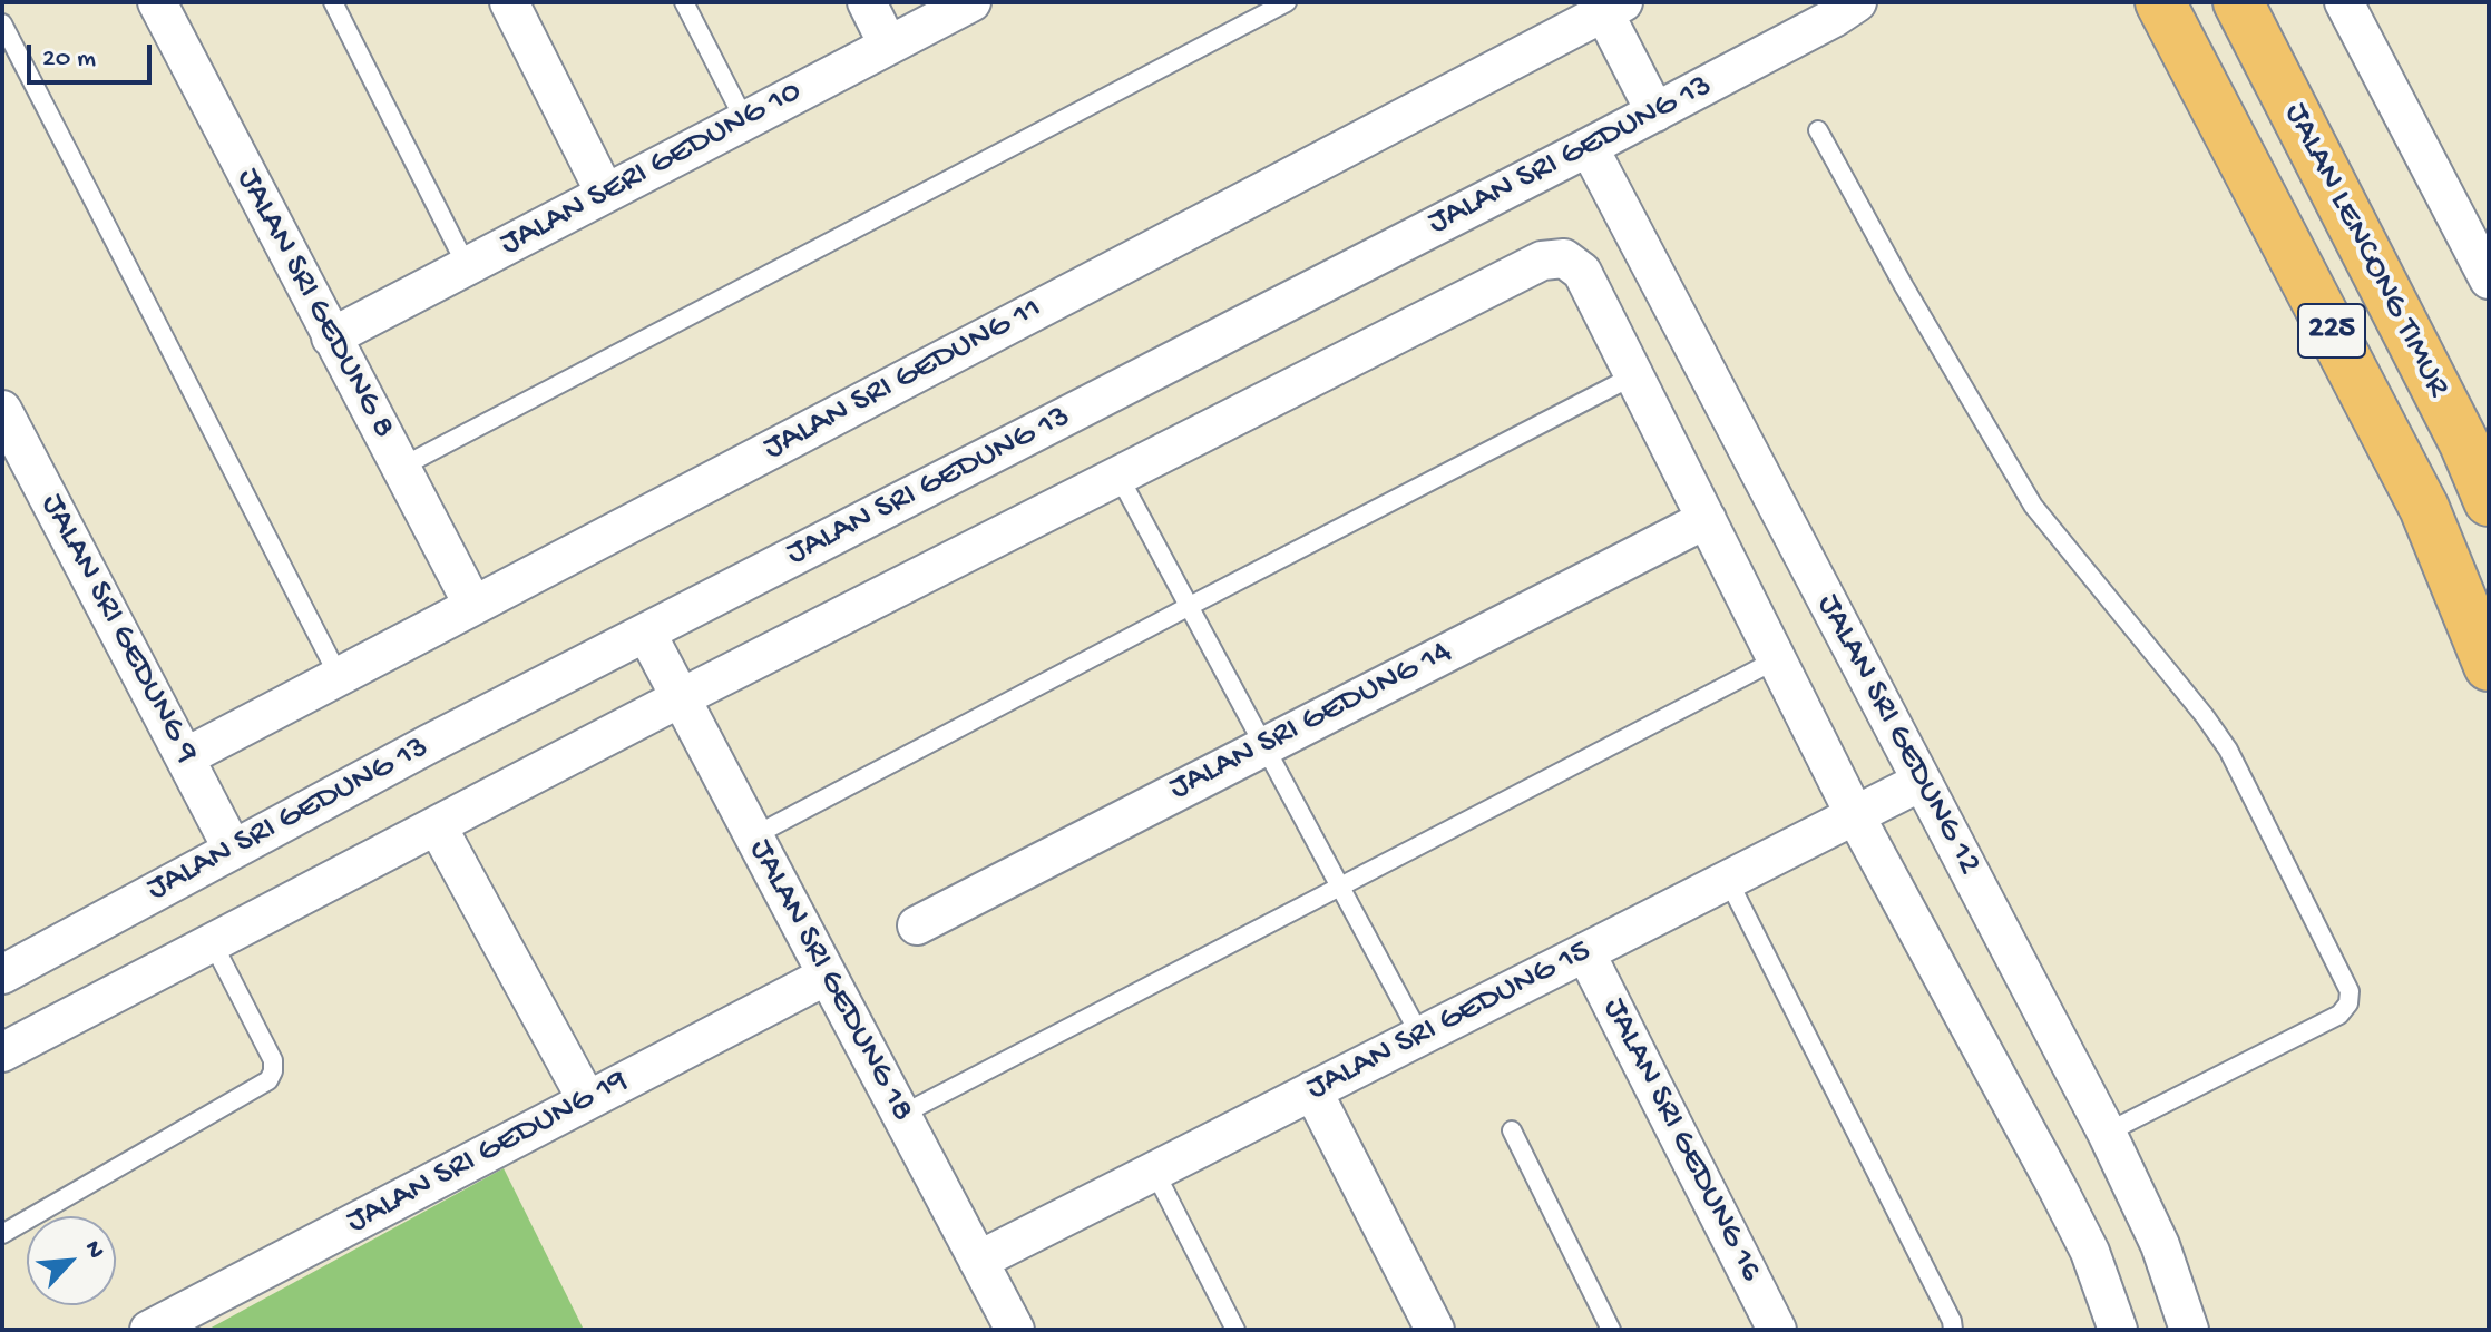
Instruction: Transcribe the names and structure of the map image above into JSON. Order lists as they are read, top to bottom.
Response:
{
  "streets": {
    "highway": ["JALAN LENCONG TIMUR", "225"],
    "street": [
      "JALAN SRI GEDUNG 13",
      "JALAN SERI GEDUNG 10",
      "JALAN SRI GEDUNG 8",
      "JALAN SRI GEDUNG 11",
      "JALAN SRI GEDUNG 9",
      "JALAN SRI GEDUNG 14",
      "JALAN SRI GEDUNG 12",
      "JALAN SRI GEDUNG 18",
      "JALAN SRI GEDUNG 15",
      "JALAN SRI GEDUNG 16",
      "JALAN SRI GEDUNG 19"
    ]
  },
  "crossings": [
    ["JALAN SRI GEDUNG 13", "JALAN SRI GEDUNG 9"],
    ["JALAN SRI GEDUNG 13", "JALAN SRI GEDUNG 12"],
    ["JALAN SRI GEDUNG 13", "JALAN SRI GEDUNG 18"],
    ["JALAN SERI GEDUNG 10", "JALAN SRI GEDUNG 8"],
    ["JALAN SRI GEDUNG 8", "JALAN SRI GEDUNG 11"],
    ["JALAN SRI GEDUNG 11", "JALAN SRI GEDUNG 9"],
    ["JALAN SRI GEDUNG 14", "JALAN SRI GEDUNG 12"],
    ["JALAN SRI GEDUNG 12", "JALAN SRI GEDUNG 15"],
    ["JALAN SRI GEDUNG 18", "JALAN SRI GEDUNG 15"],
    ["JALAN SRI GEDUNG 18", "JALAN SRI GEDUNG 19"],
    ["JALAN SRI GEDUNG 15", "JALAN SRI GEDUNG 16"]
  ],
  "scale_bar": "20 m",
  "north": "top right"
}
